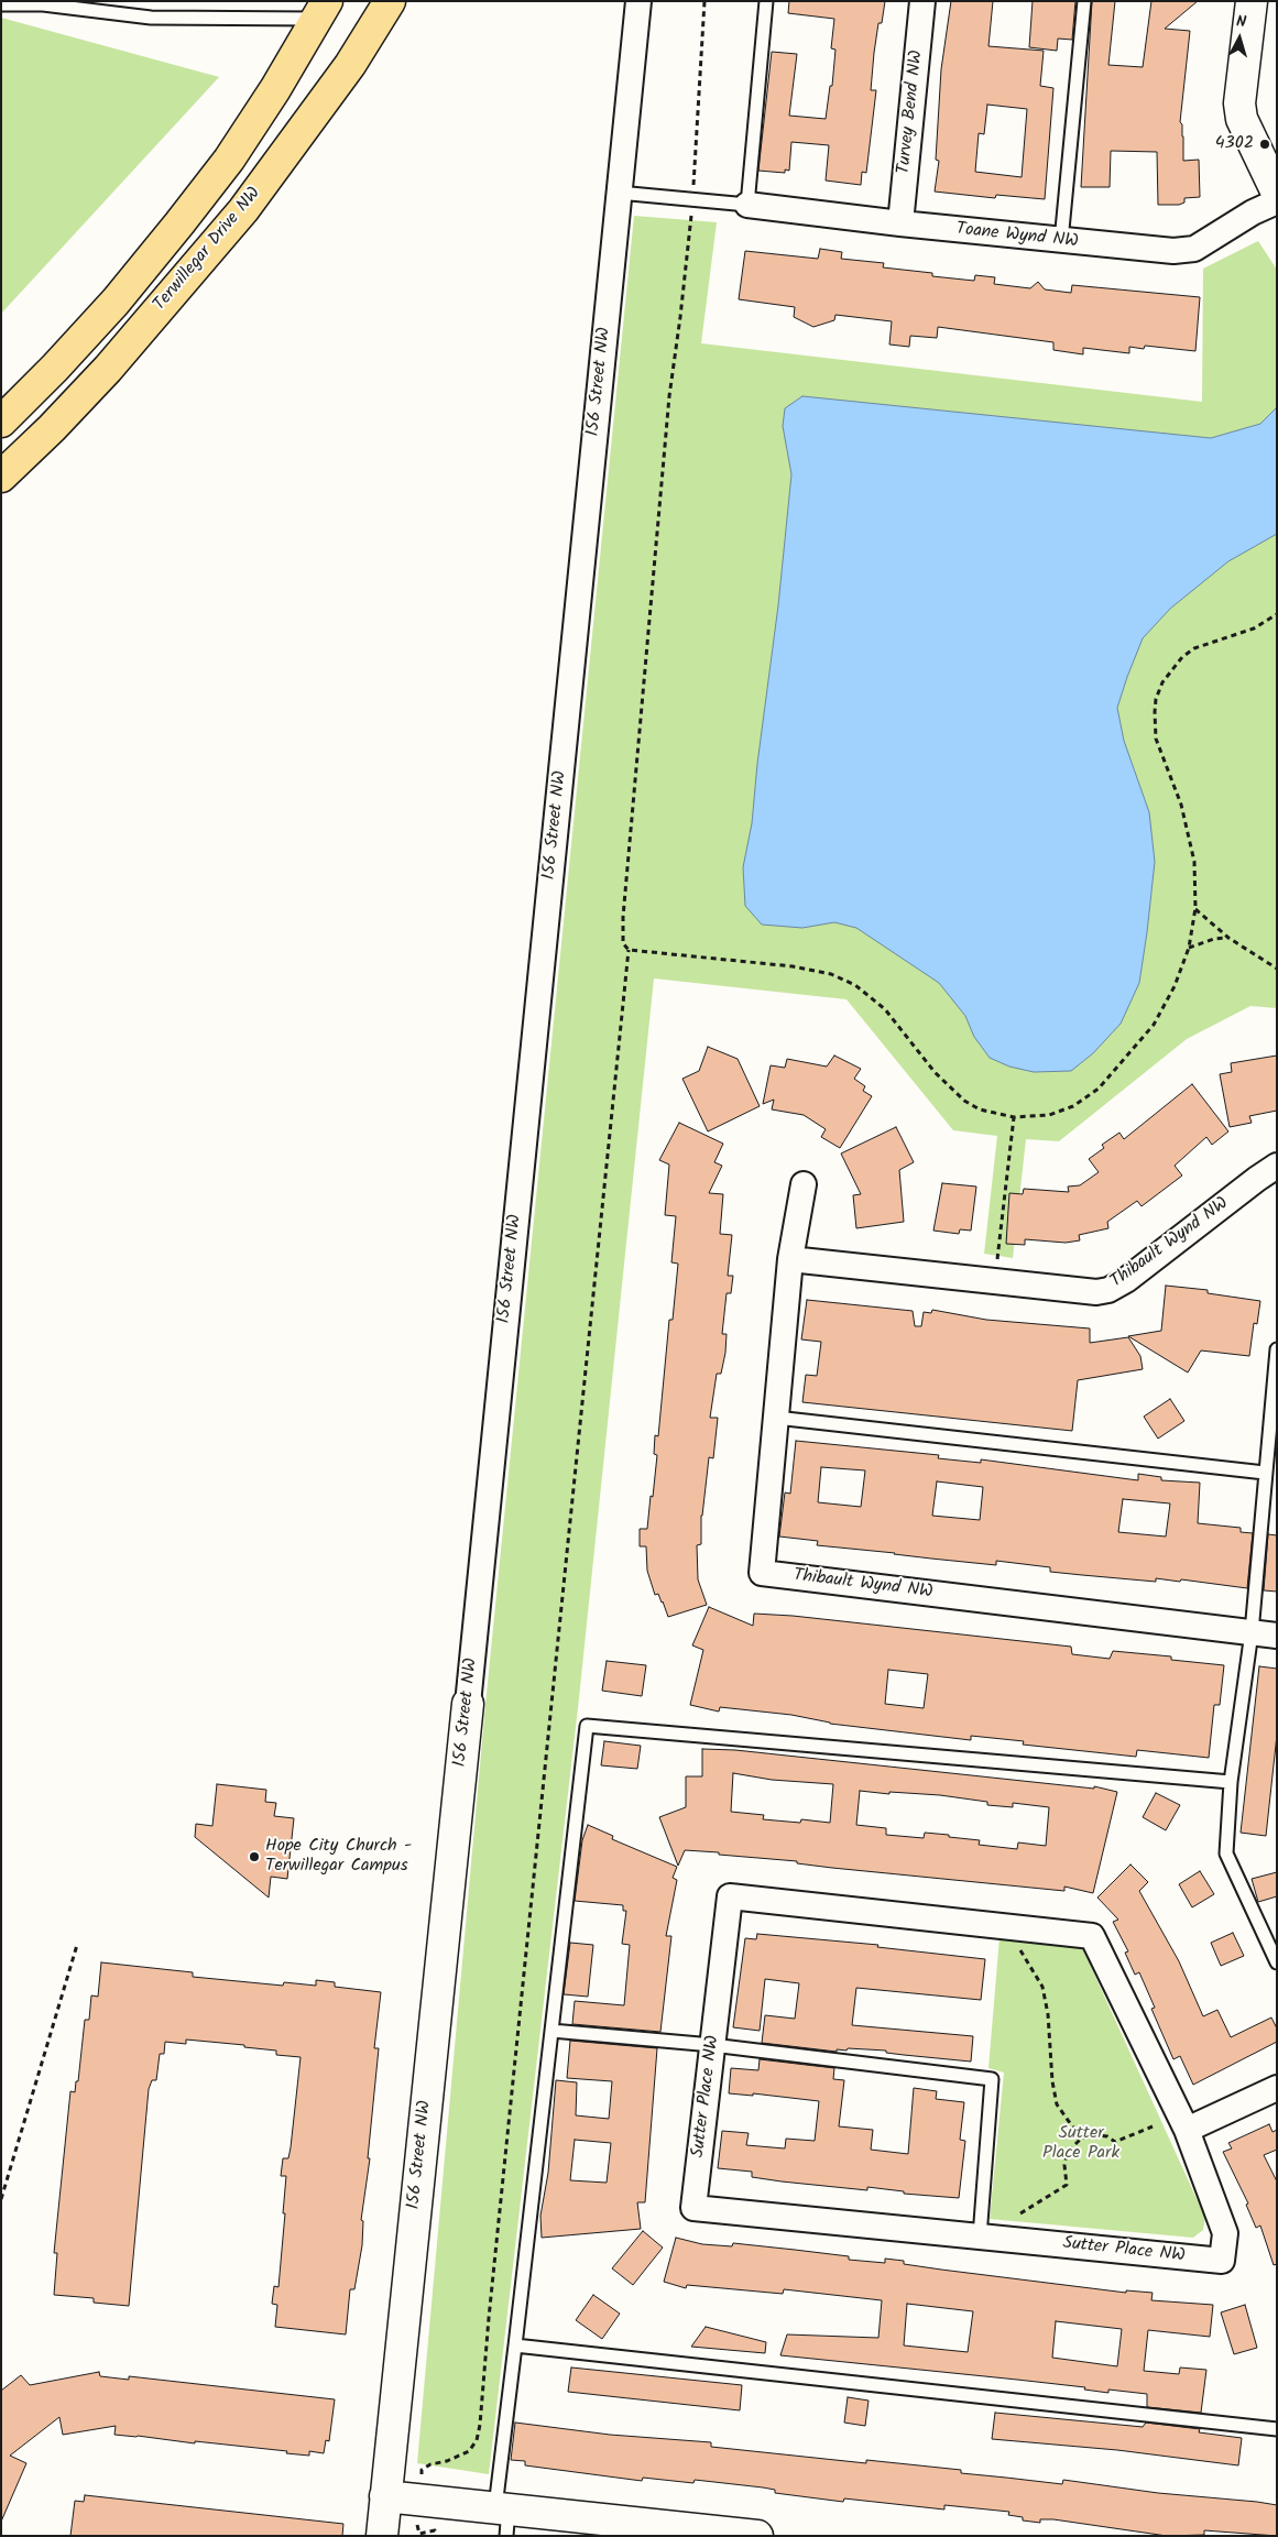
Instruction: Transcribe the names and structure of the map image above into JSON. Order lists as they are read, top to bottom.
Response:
{
  "streets": {
    "main road": ["Terwillegar Drive NW"],
    "street": [
      "Turvey Bend NW",
      "Toane Wynd NW",
      "156 Street NW",
      "Thibault Wynd NW",
      "Sutter Place NW"
    ]
  },
  "crossings": [
    ["Turvey Bend NW", "Toane Wynd NW"]
  ],
  "parks": ["Sutter Place Park"],
  "places": ["4302", "Hope City Church - Terwillegar Campus"],
  "north": "top"
}
